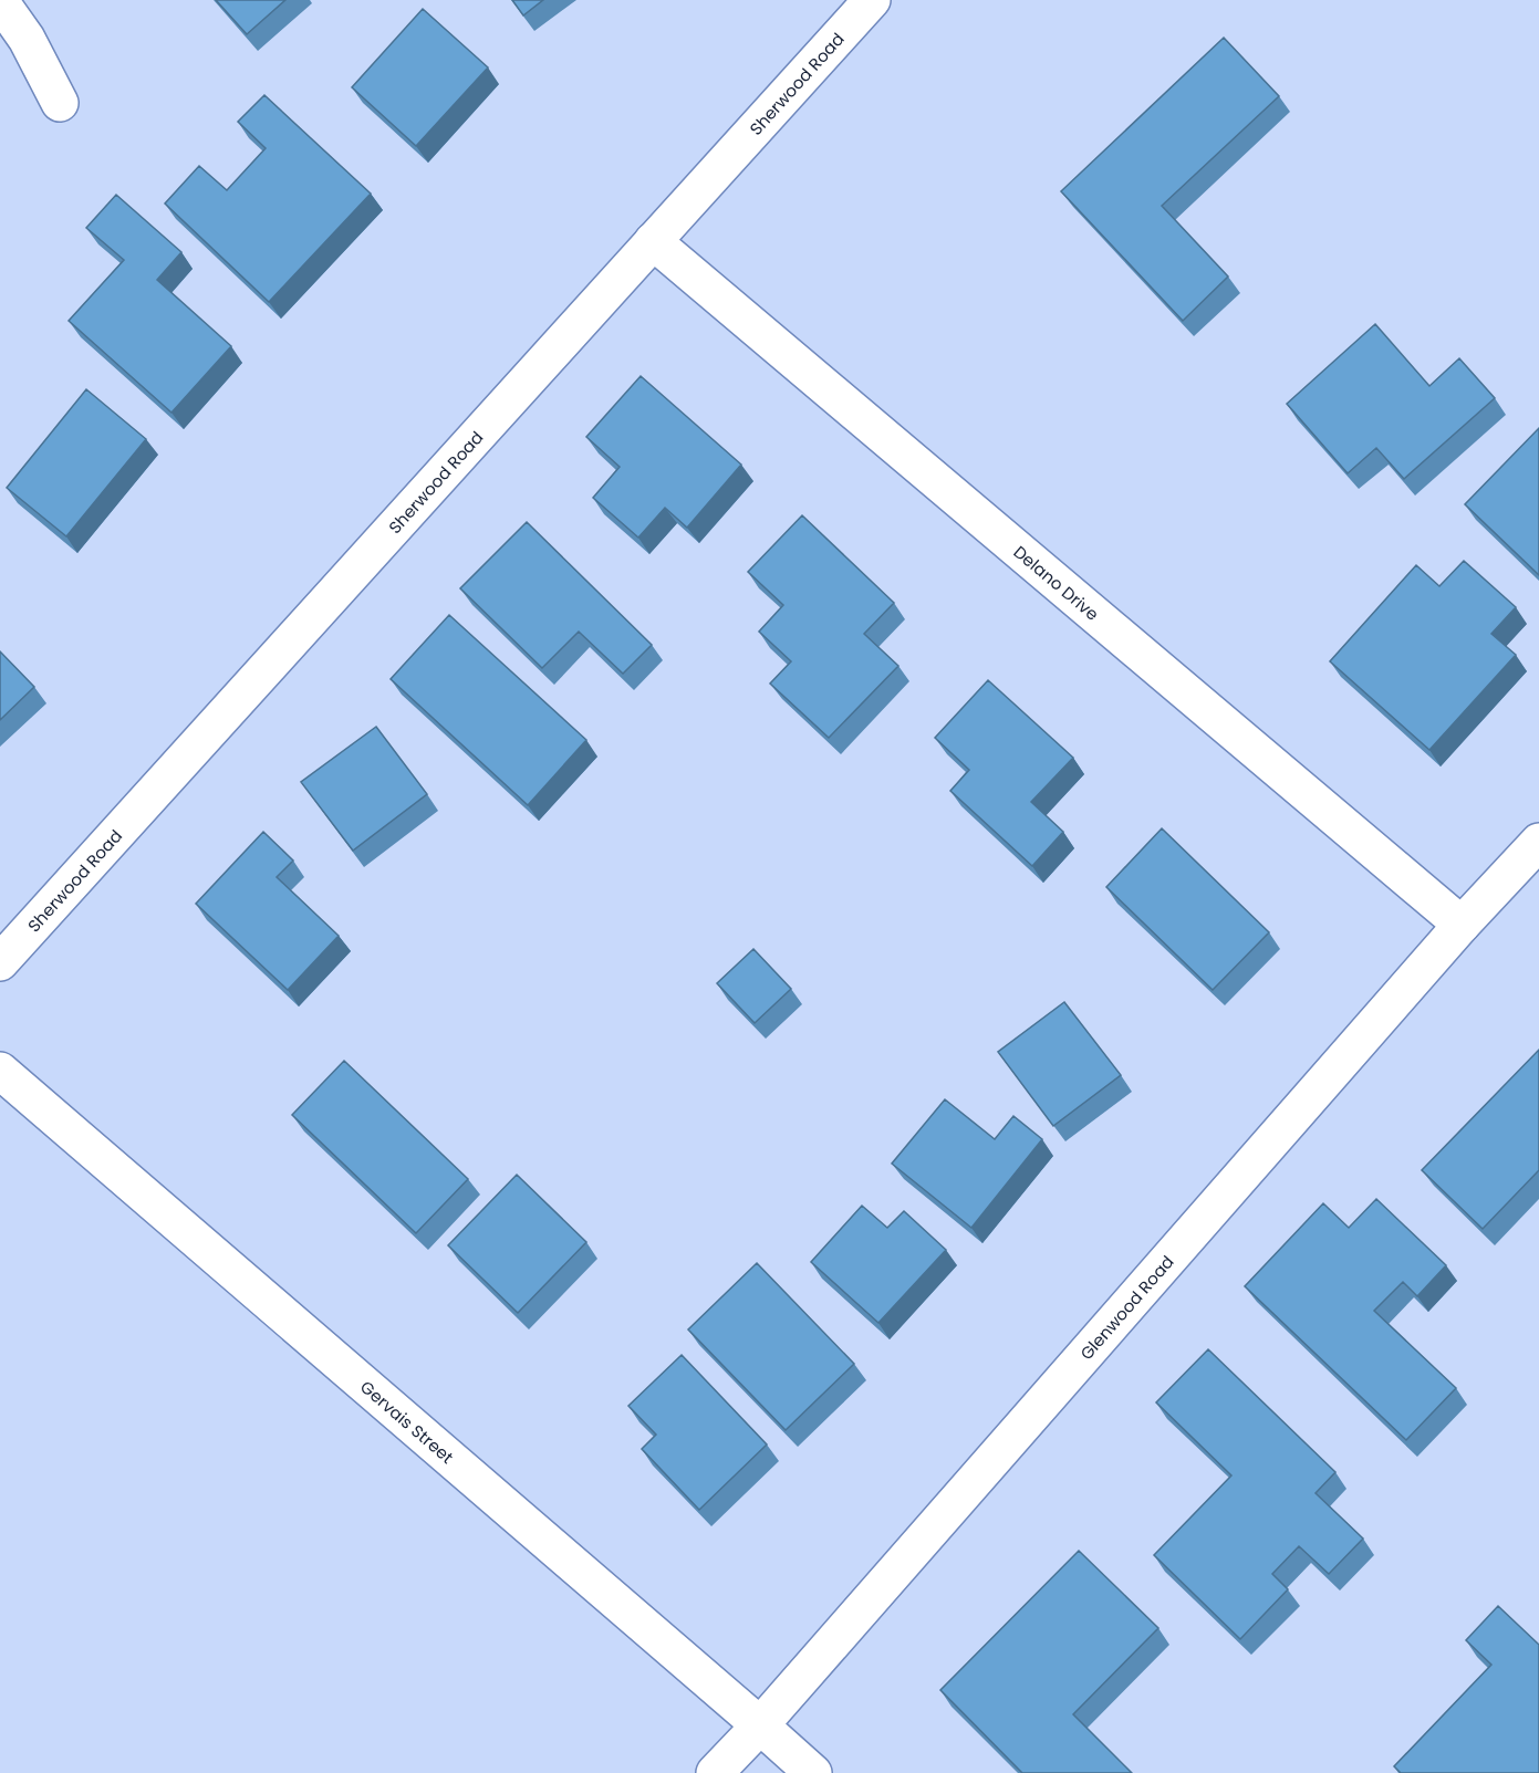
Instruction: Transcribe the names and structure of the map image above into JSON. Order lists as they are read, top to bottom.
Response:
{
  "streets": {
    "street": [
      "Sherwood Road",
      "Delano Drive",
      "Glenwood Road",
      "Gervais Street"
    ]
  },
  "crossings": [
    ["Sherwood Road", "Delano Drive"],
    ["Delano Drive", "Glenwood Road"],
    ["Glenwood Road", "Gervais Street"]
  ]
}
